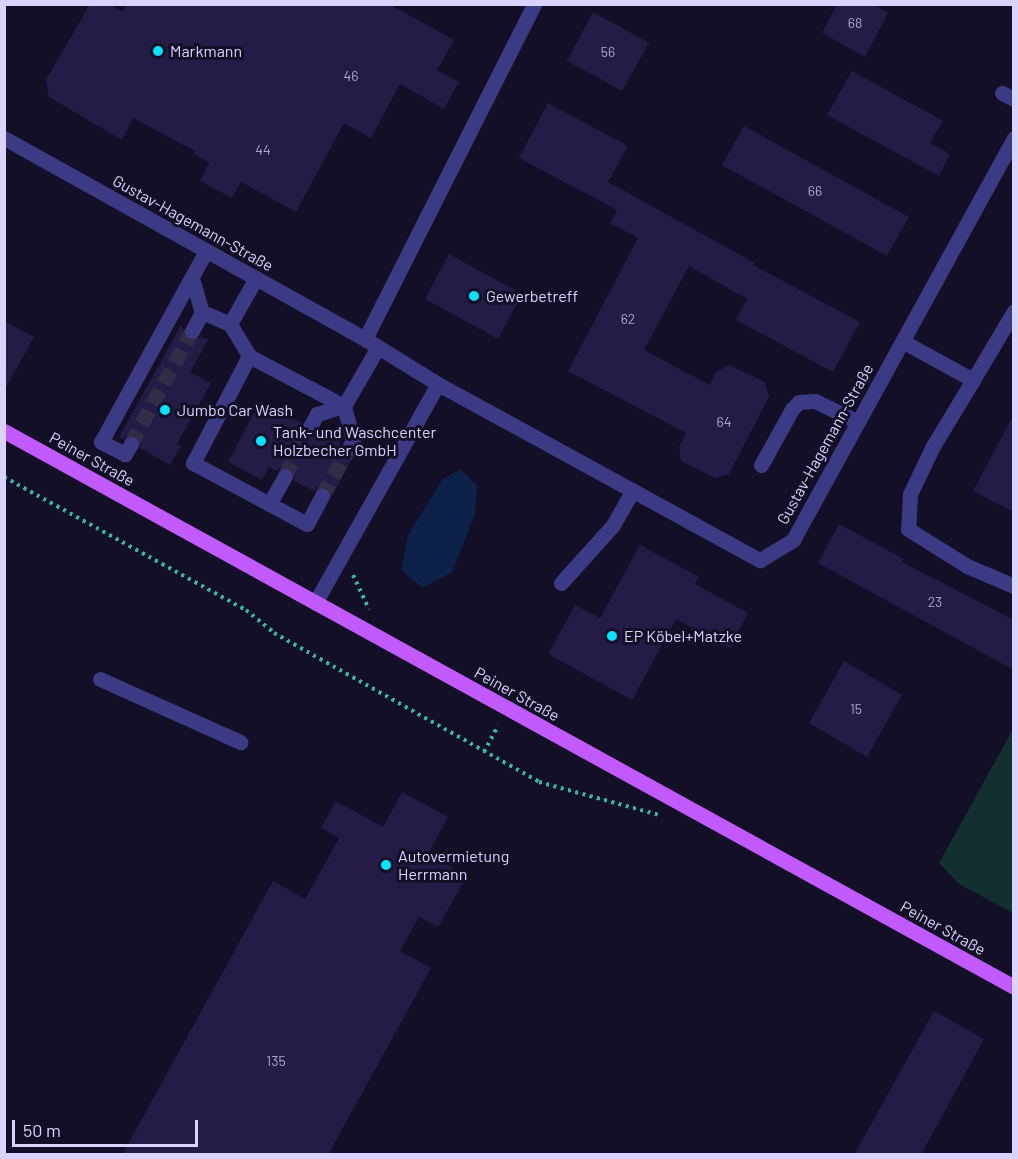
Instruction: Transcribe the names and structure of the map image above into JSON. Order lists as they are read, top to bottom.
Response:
{
  "streets": {
    "main road": ["Peiner Straße"],
    "street": ["Gustav-Hagemann-Straße"]
  },
  "places": [
    "Markmann",
    "Gewerbetreff",
    "Jumbo Car Wash",
    "Tank- und Waschcenter Holzbecher GmbH",
    "EP Köbel+Matzke",
    "Autovermietung Herrmann"
  ],
  "house_numbers": [
    "68",
    "56",
    "46",
    "44",
    "66",
    "62",
    "64",
    "23",
    "15",
    "135"
  ],
  "scale_bar": "50 m"
}
